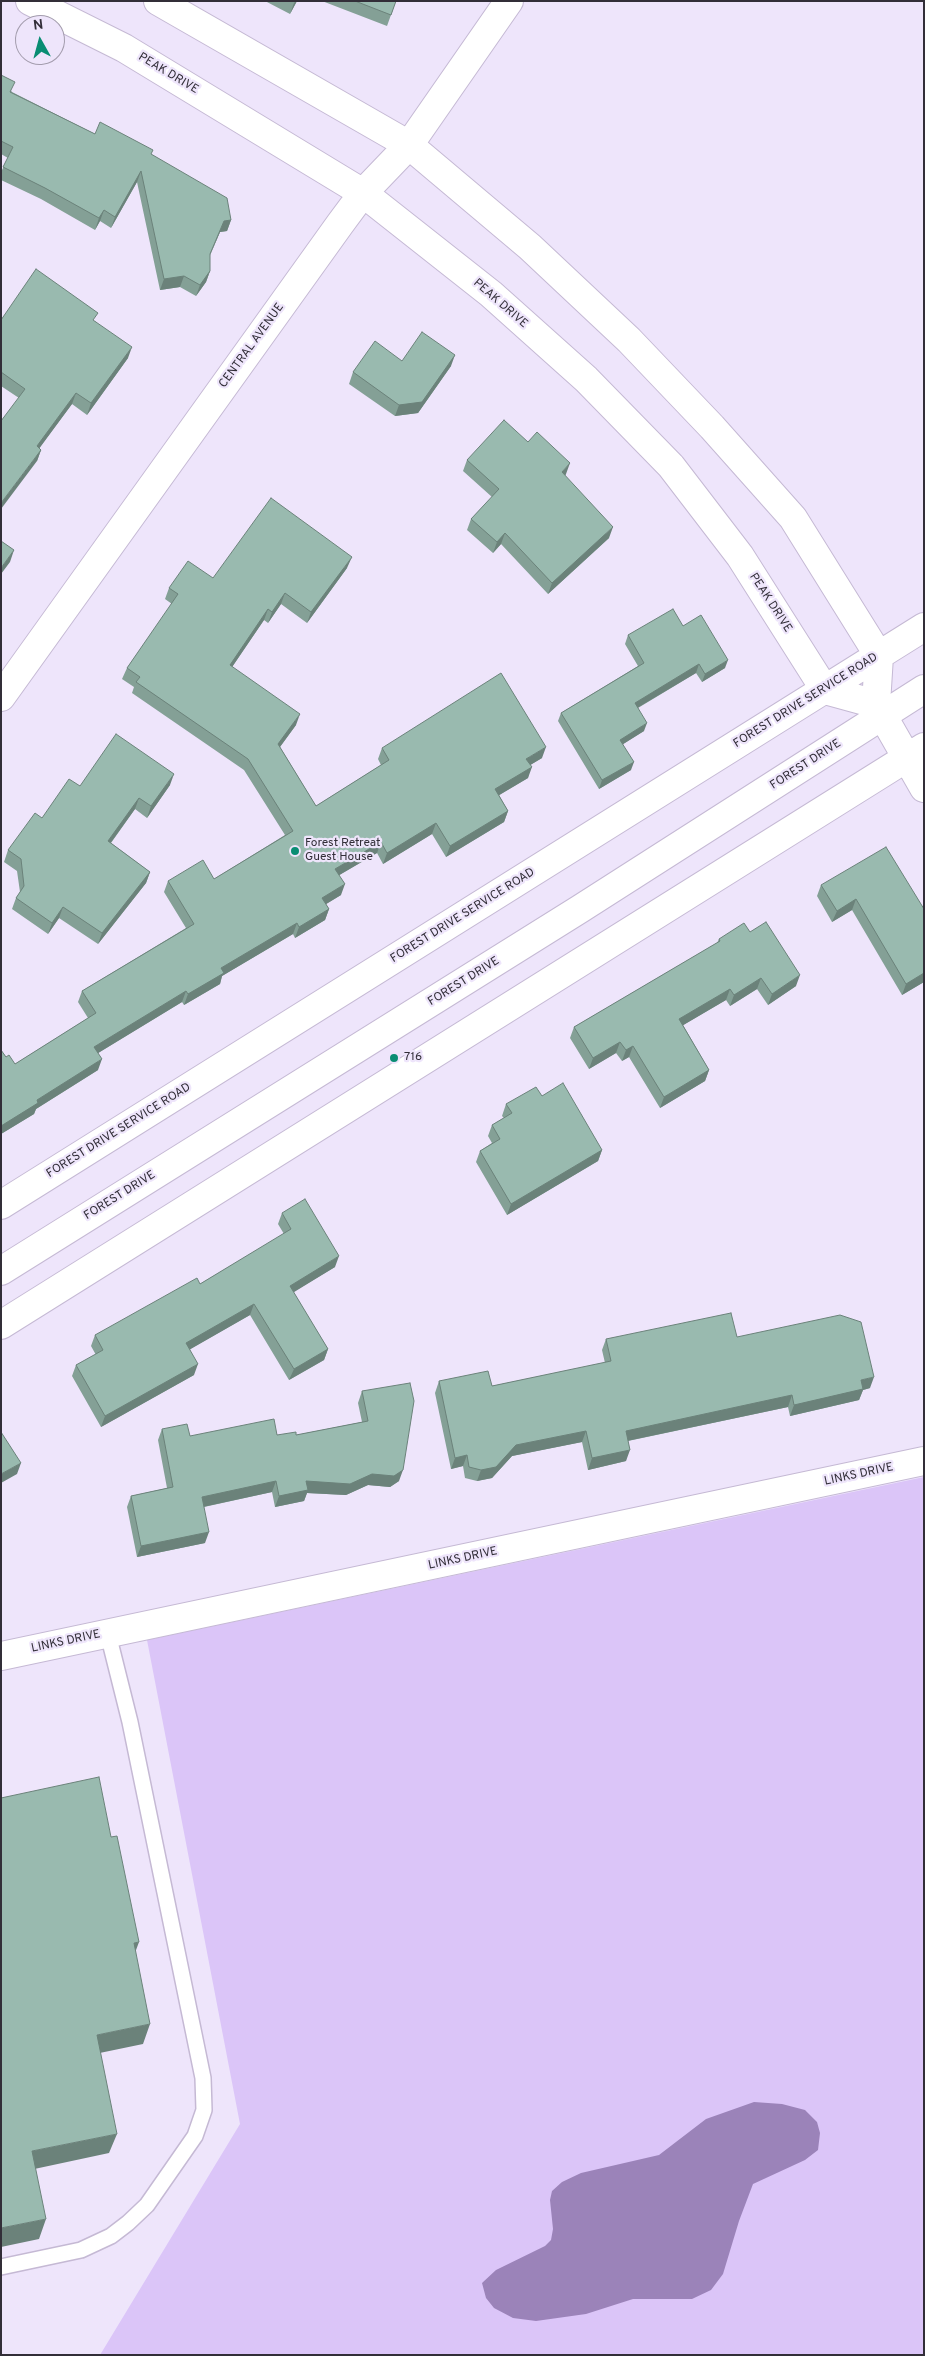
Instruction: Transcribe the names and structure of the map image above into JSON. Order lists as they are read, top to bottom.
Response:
{
  "streets": {
    "street": [
      "PEAK DRIVE",
      "CENTRAL AVENUE",
      "FOREST DRIVE SERVICE ROAD",
      "FOREST DRIVE",
      "LINKS DRIVE"
    ]
  },
  "crossings": [
    ["PEAK DRIVE", "CENTRAL AVENUE"],
    ["PEAK DRIVE", "FOREST DRIVE SERVICE ROAD"]
  ],
  "places": ["Forest Retreat Guest House", "716"],
  "north": "top"
}
